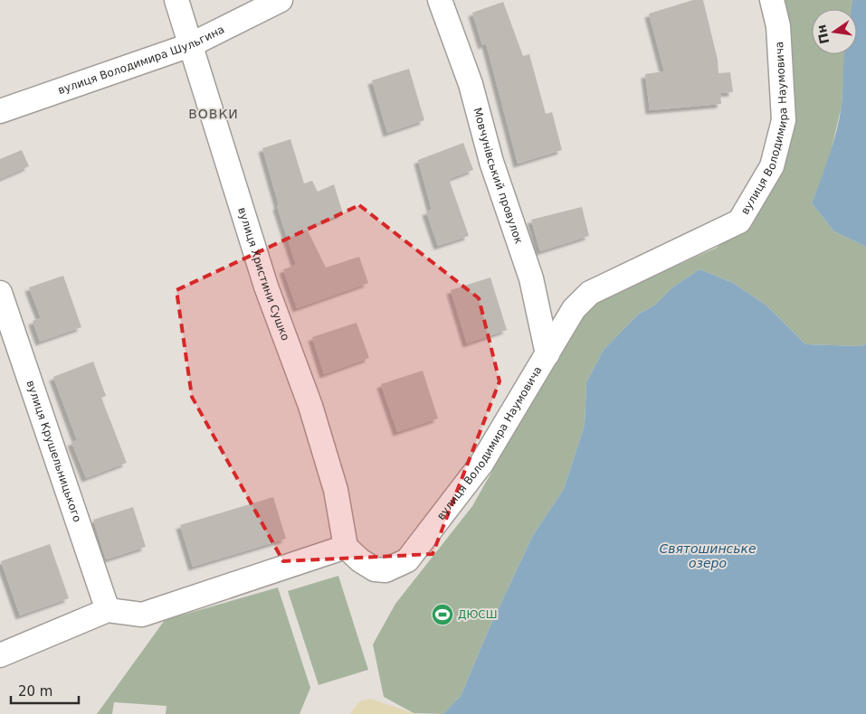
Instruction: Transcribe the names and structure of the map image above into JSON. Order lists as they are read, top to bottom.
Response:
{
  "streets": {
    "street": [
      "вулиця Володимира Шульгина",
      "вулиця Володимира Наумовича",
      "Мовчунівський провулок",
      "вулиця Христини Сушко",
      "вулиця Крушельницького"
    ]
  },
  "crossings": [
    ["вулиця Володимира Шульгина", "вулиця Христини Сушко"],
    ["вулиця Володимира Наумовича", "Мовчунівський провулок"],
    ["вулиця Володимира Наумовича", "вулиця Христини Сушко"]
  ],
  "districts": ["ВОВКИ"],
  "water": ["Святошинське озеро"],
  "places": {
    "sports": ["ДЮСШ"]
  },
  "scale_bar": "20 m",
  "north": "left"
}
